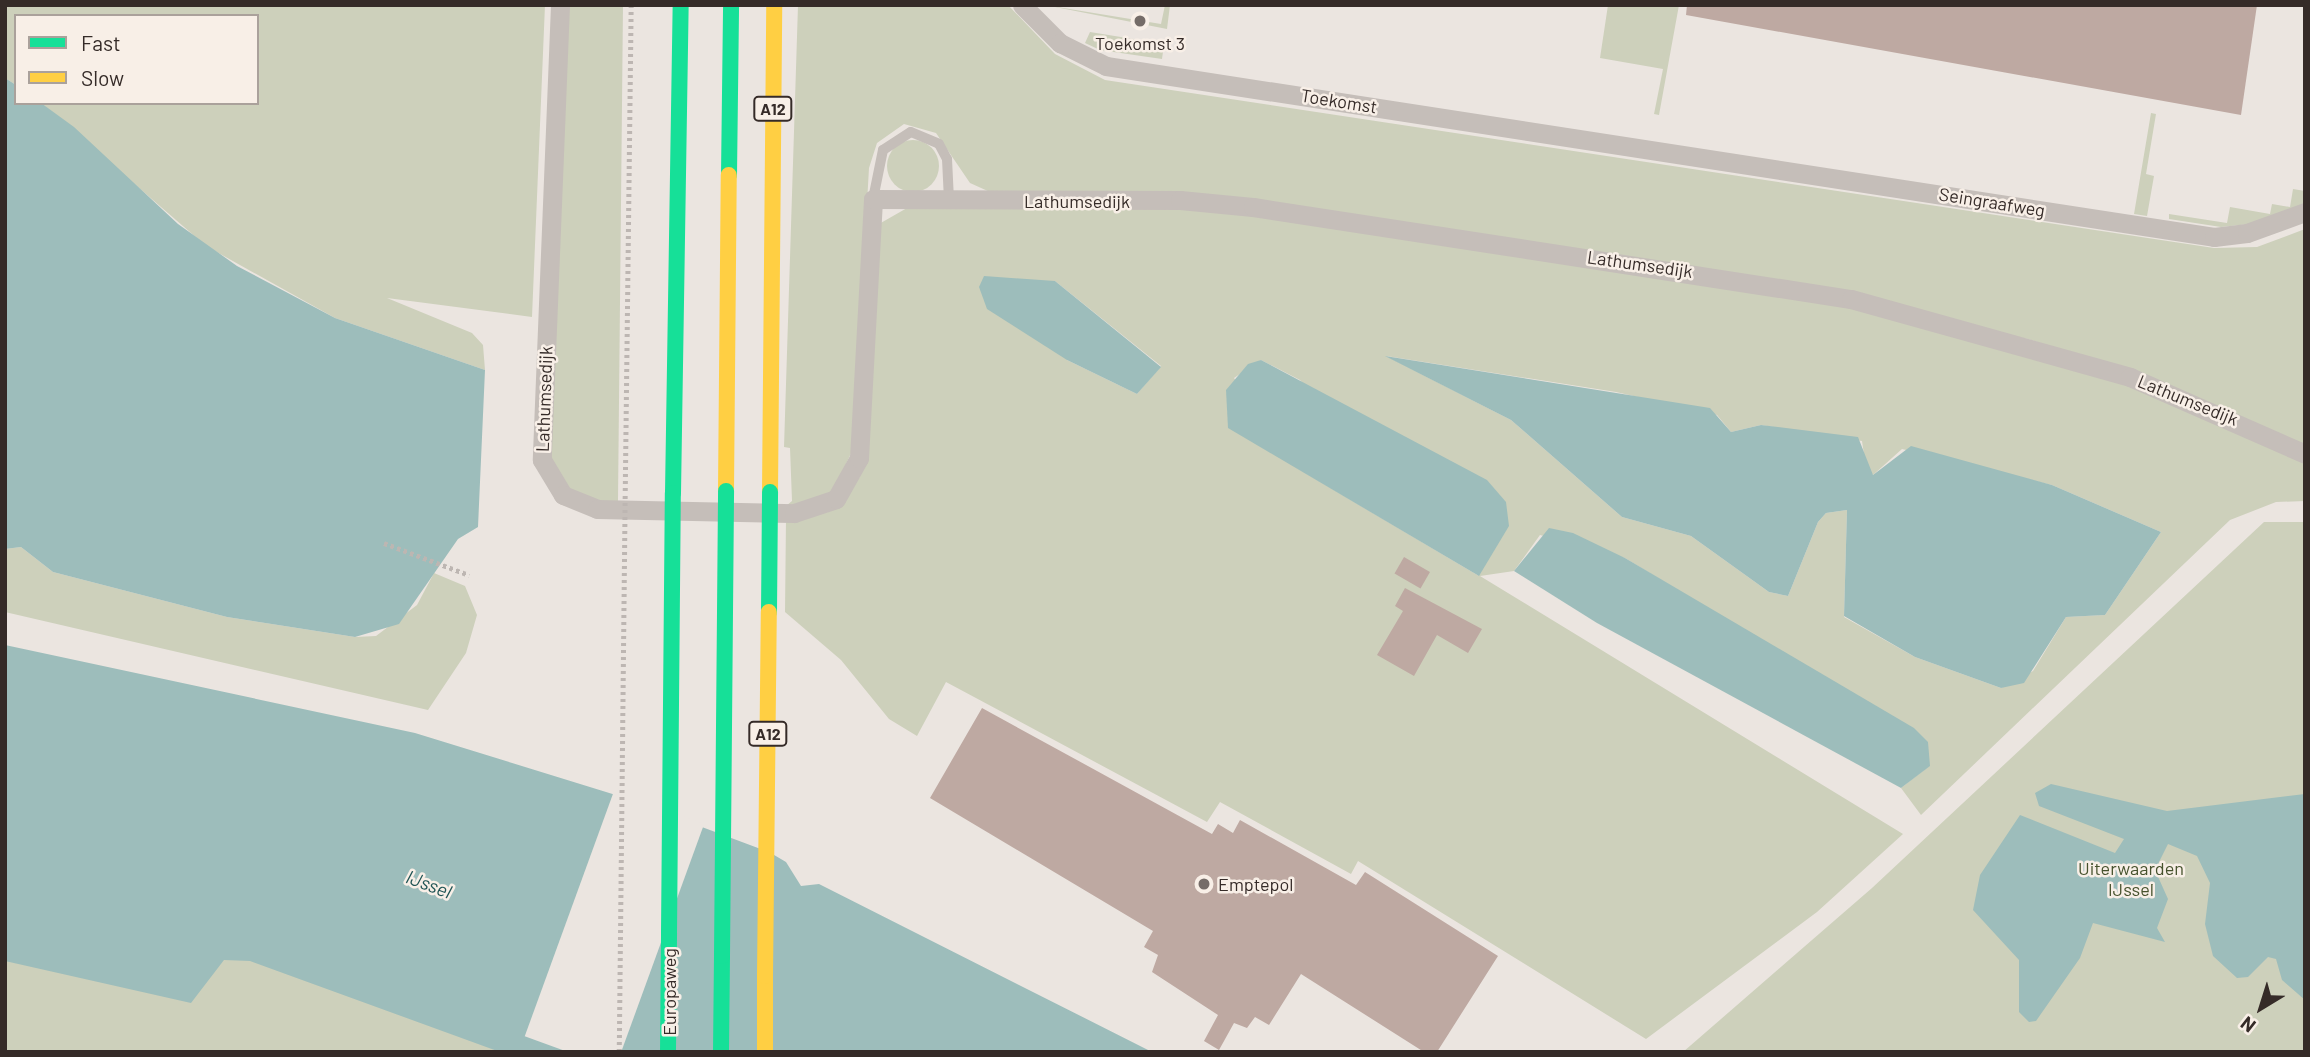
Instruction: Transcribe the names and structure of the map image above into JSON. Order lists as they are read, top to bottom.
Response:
{
  "streets": {
    "highway": ["A12", "Europaweg"],
    "street": ["Toekomst", "Lathumsedijk", "Seingraafweg"]
  },
  "crossings": [
    ["Toekomst", "Seingraafweg"]
  ],
  "water": ["IJssel"],
  "parks": ["Uiterwaarden IJssel"],
  "places": ["Toekomst 3", "Emptepol"],
  "legend": ["Fast", "Slow"],
  "north": "bottom left"
}
